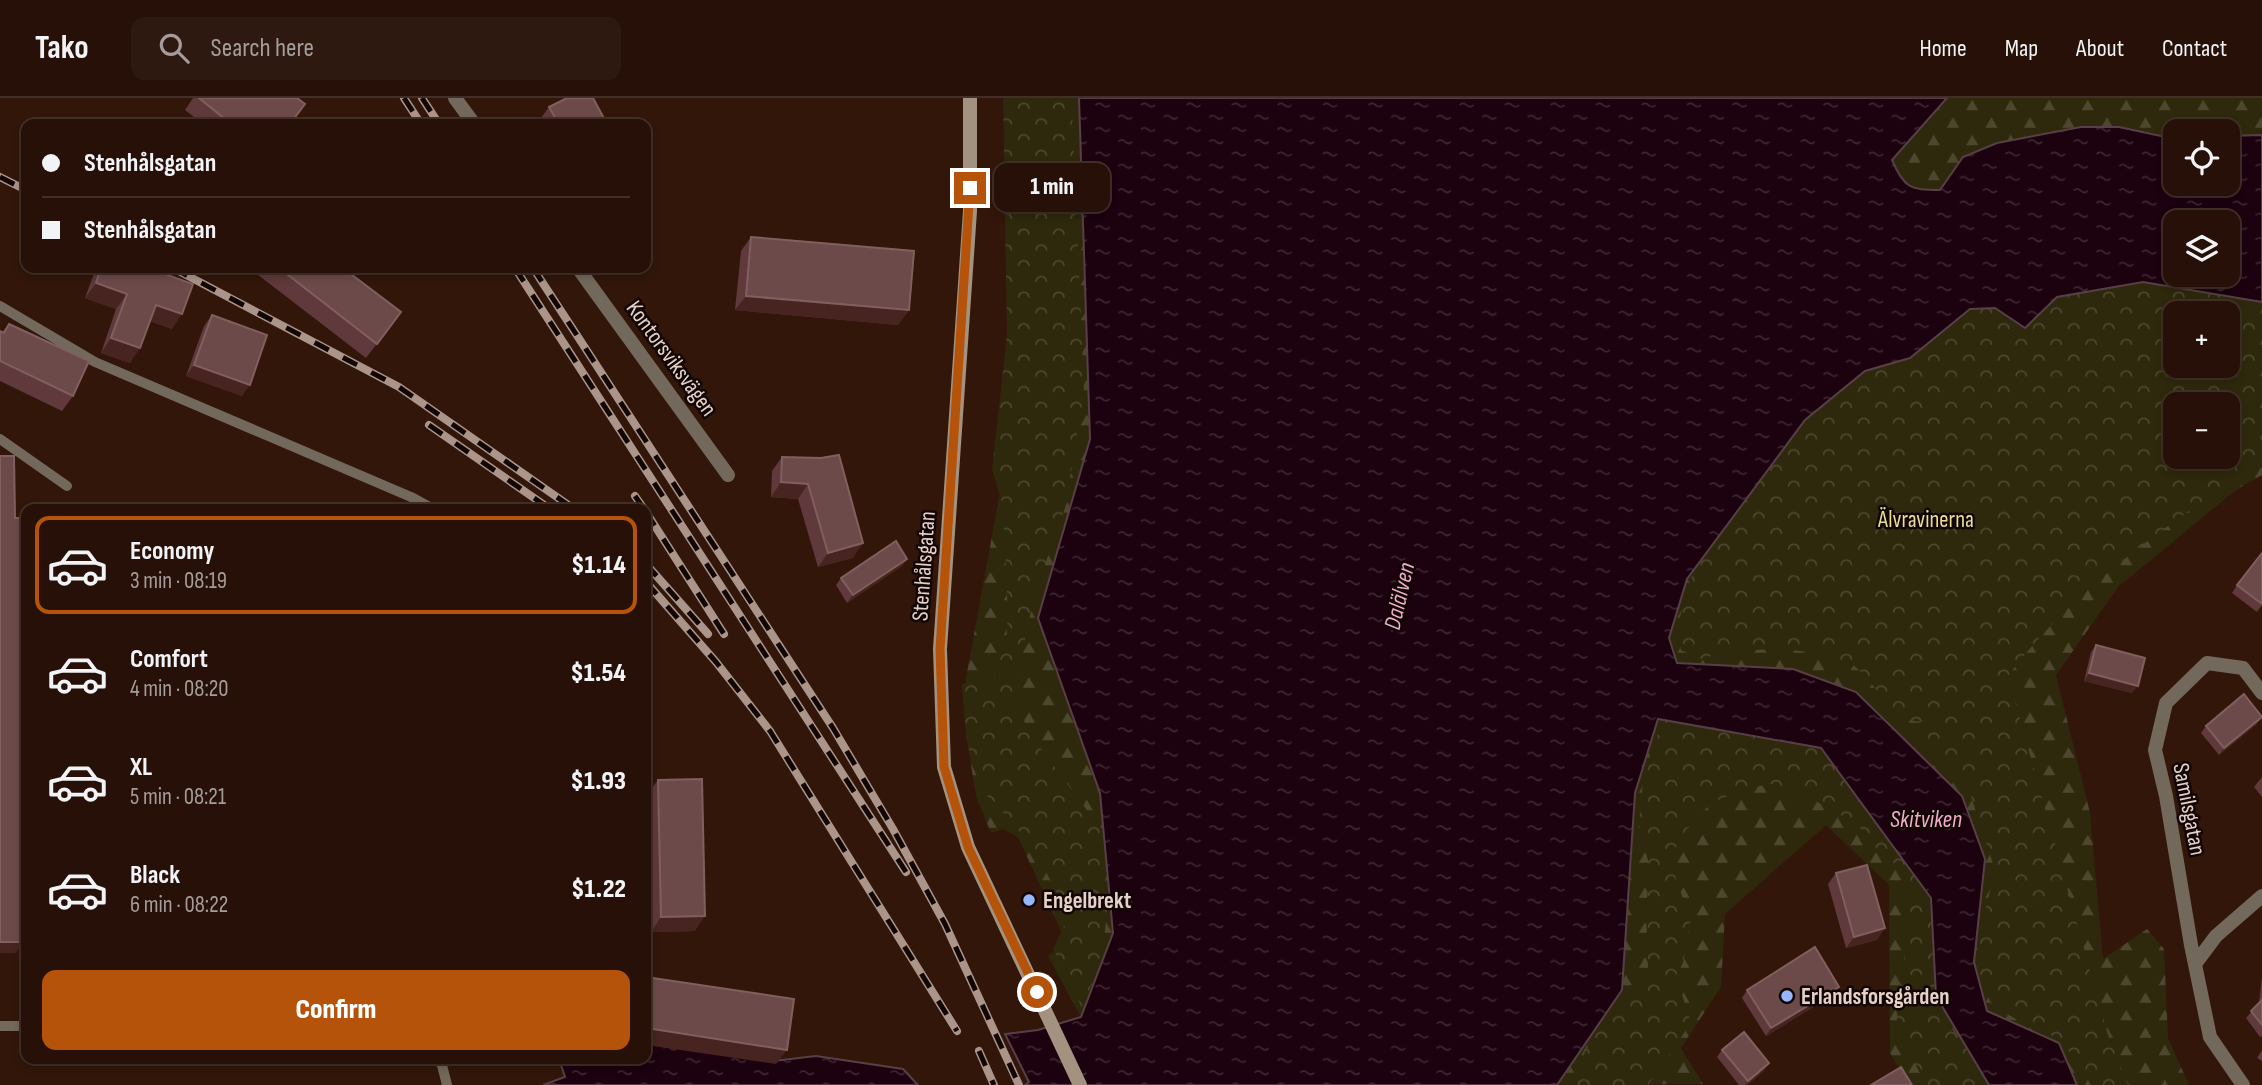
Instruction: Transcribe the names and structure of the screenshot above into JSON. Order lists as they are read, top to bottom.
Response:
{
  "streets": {
    "street": ["Kontorsviksvägen", "Stenhålsgatan", "Samilsgatan"]
  },
  "water": ["Dalälven", "Skitviken"],
  "parks": ["Älvravinerna"],
  "places": ["Engelbrekt", "Erlandsforsgården"],
  "page": {
    "header": "Tako",
    "search": "Search here",
    "nav": [
      "Home",
      "Map",
      "About",
      "Contact"
    ],
    "map_buttons": ["+", "−"],
    "banner": ["Stenhålsgatan", "Stenhålsgatan"],
    "bubble": "1 min",
    "list": [
      {
        "name": "Economy",
        "note": "3 min · 08:19",
        "value": "$1.14"
      },
      {
        "name": "Comfort",
        "note": "4 min · 08:20",
        "value": "$1.54"
      },
      {
        "name": "XL",
        "note": "5 min · 08:21",
        "value": "$1.93"
      },
      {
        "name": "Black",
        "note": "6 min · 08:22",
        "value": "$1.22"
      }
    ],
    "buttons": "Confirm"
  }
}
